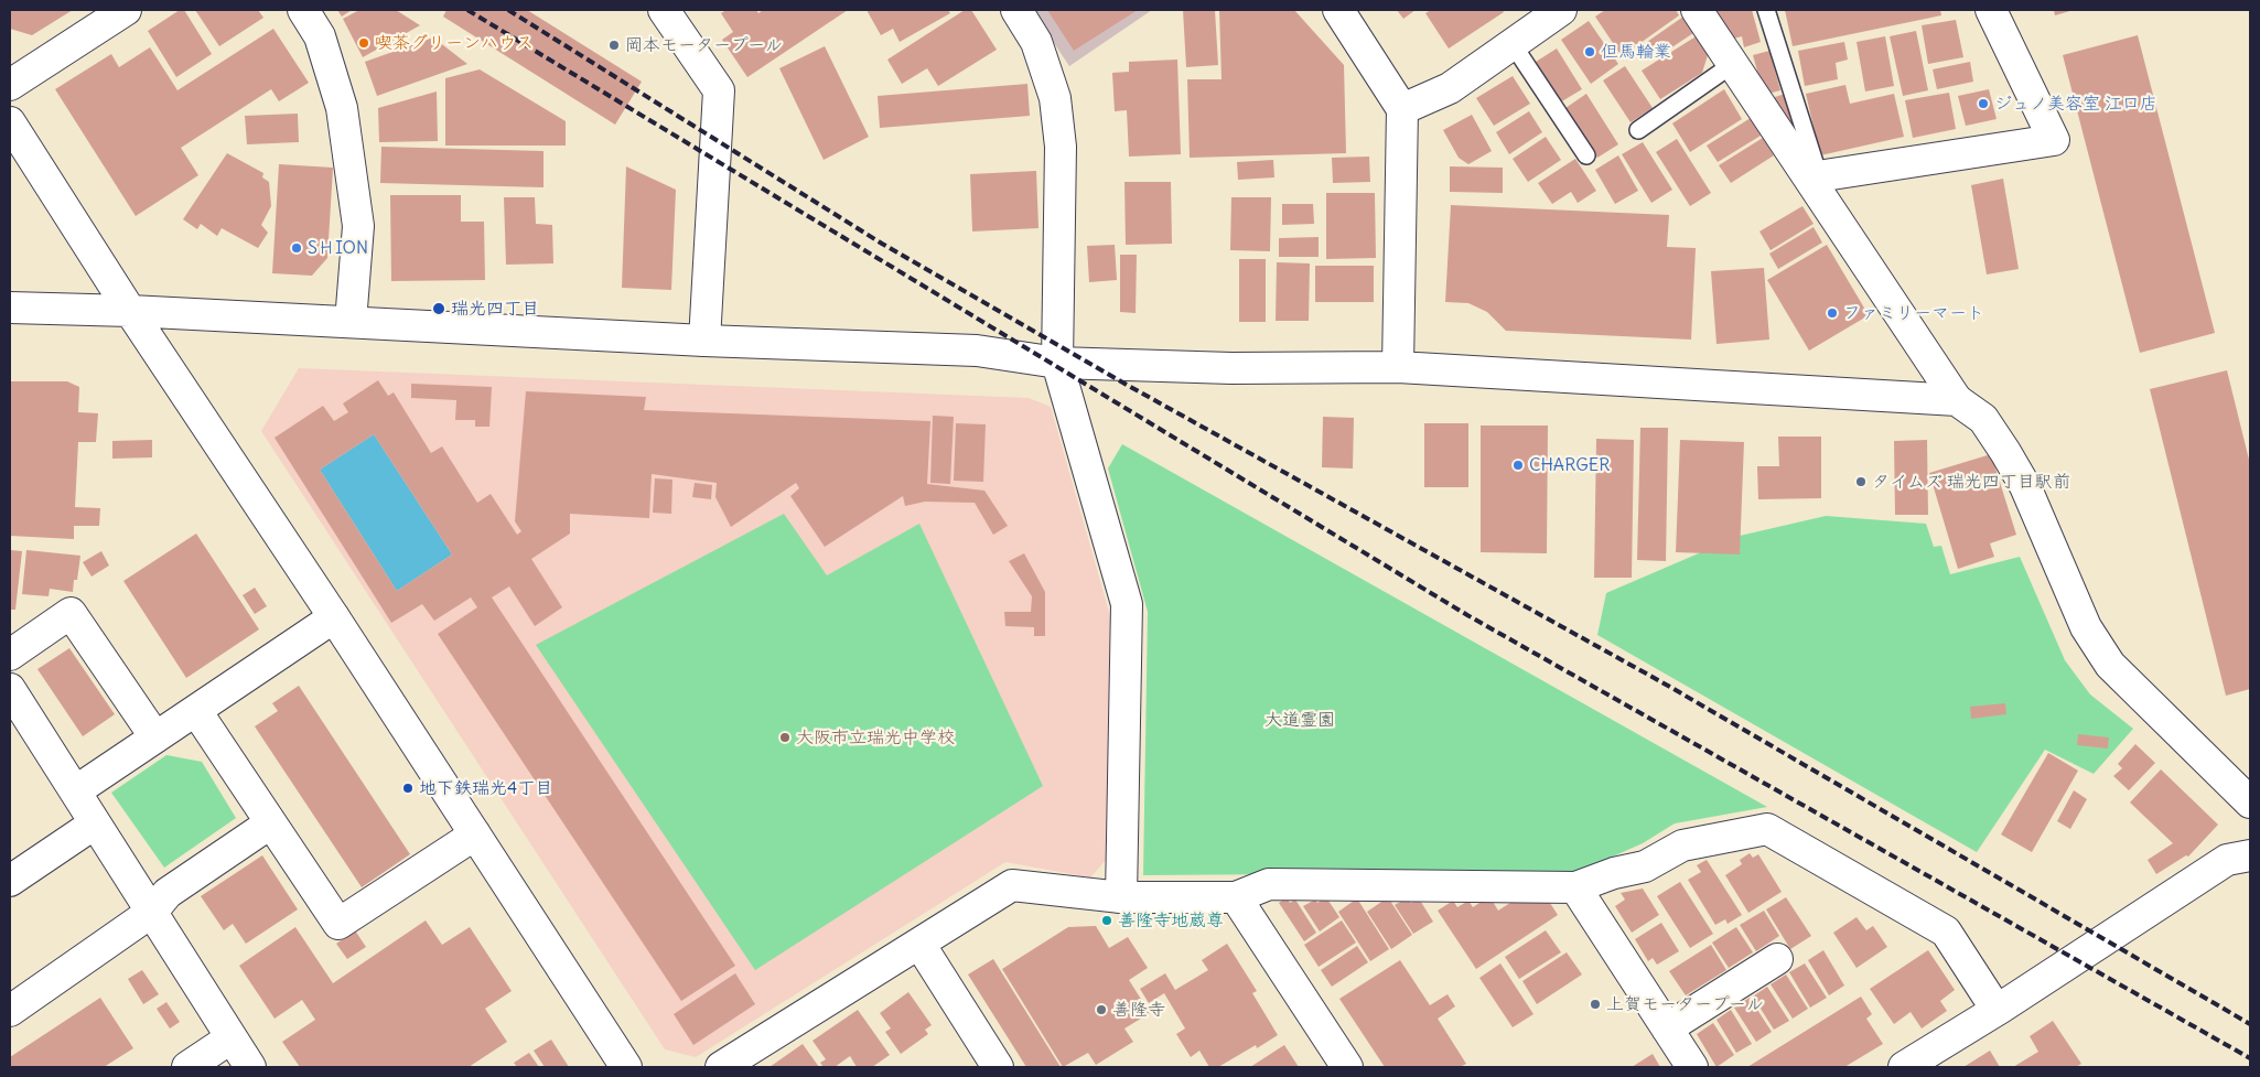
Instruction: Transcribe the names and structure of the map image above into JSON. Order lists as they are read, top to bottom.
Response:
{
  "parks": ["大道霊園"],
  "places": [
    "喫茶グリーンハウス",
    "岡本モータープール",
    "但馬輪業",
    "ジュノ美容室 江口店",
    "SＨION",
    "瑞光四丁目",
    "ファミリーマート",
    "CHARGER",
    "タイムズ 瑞光四丁目駅前",
    "大阪市立瑞光中学校",
    "地下鉄瑞光4丁目",
    "善隆寺地蔵尊",
    "上賀モータープール",
    "善隆寺"
  ]
}
